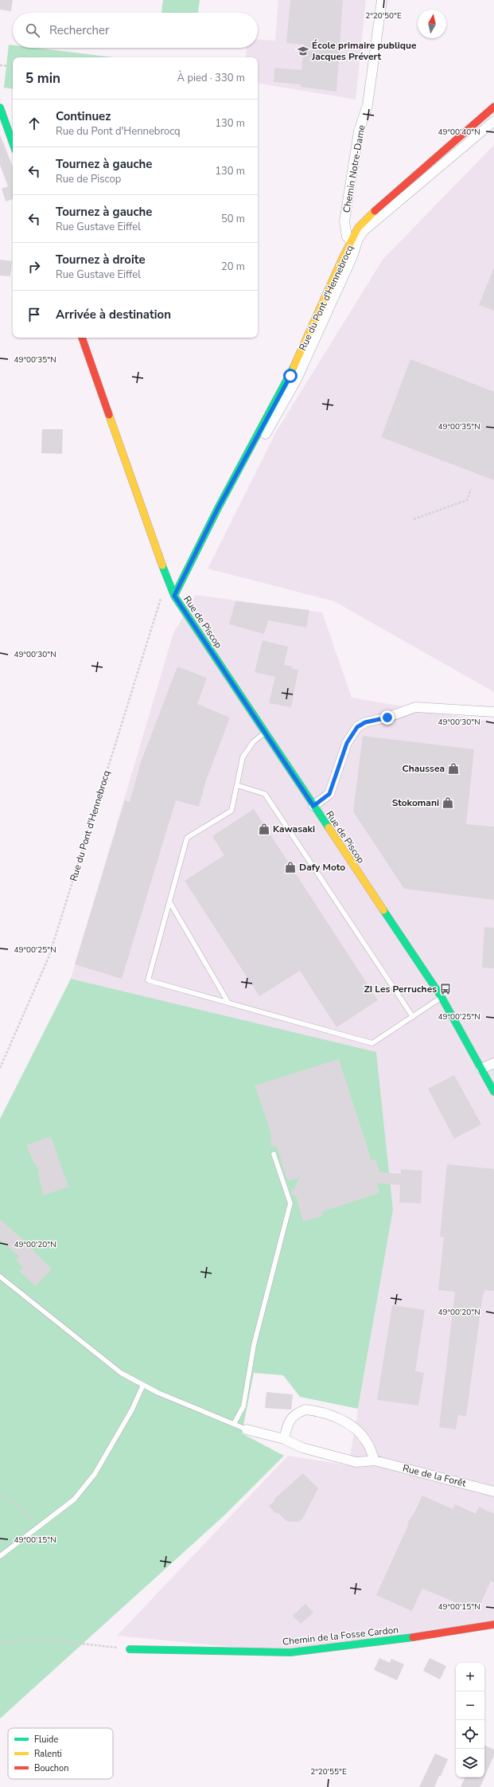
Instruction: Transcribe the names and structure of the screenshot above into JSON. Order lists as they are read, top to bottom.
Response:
{
  "streets": {
    "street": [
      "Chemin Notre-Dame",
      "Rue du Pont d'Hennebrocq",
      "Rue de Piscop",
      "Rue de la Forêt",
      "Chemin de la Fosse Cardon"
    ]
  },
  "crossings": [
    ["Chemin Notre-Dame", "Rue du Pont d'Hennebrocq"],
    ["Rue du Pont d'Hennebrocq", "Rue de Piscop"]
  ],
  "places": {
    "school or university": ["École primaire publique Jacques Prévert"],
    "shop": [
      "Chaussea",
      "Stokomani",
      "Kawasaki",
      "Dafy Moto"
    ],
    "bus stop": ["ZI Les Perruches"]
  },
  "legend": ["Fluide", "Ralenti", "Bouchon"],
  "north": "top",
  "page": {
    "search": "Rechercher",
    "heading": ["5 min", "À pied · 330 m"],
    "list": [
      ["Continuez", "Rue du Pont d'Hennebrocq", "130 m"],
      ["Tournez à gauche", "Rue de Piscop", "130 m"],
      ["Tournez à gauche", "Rue Gustave Eiffel", "50 m"],
      ["Tournez à droite", "Rue Gustave Eiffel", "20 m"],
      "Arrivée à destination"
    ],
    "map_buttons": ["+", "−"]
  },
  "coordinates": [
    "2°20'50\"E",
    "49°00'40\"N",
    "49°00'35\"N",
    "49°00'30\"N",
    "49°00'25\"N",
    "49°00'20\"N",
    "49°00'15\"N",
    "2°20'55\"E"
  ]
}
